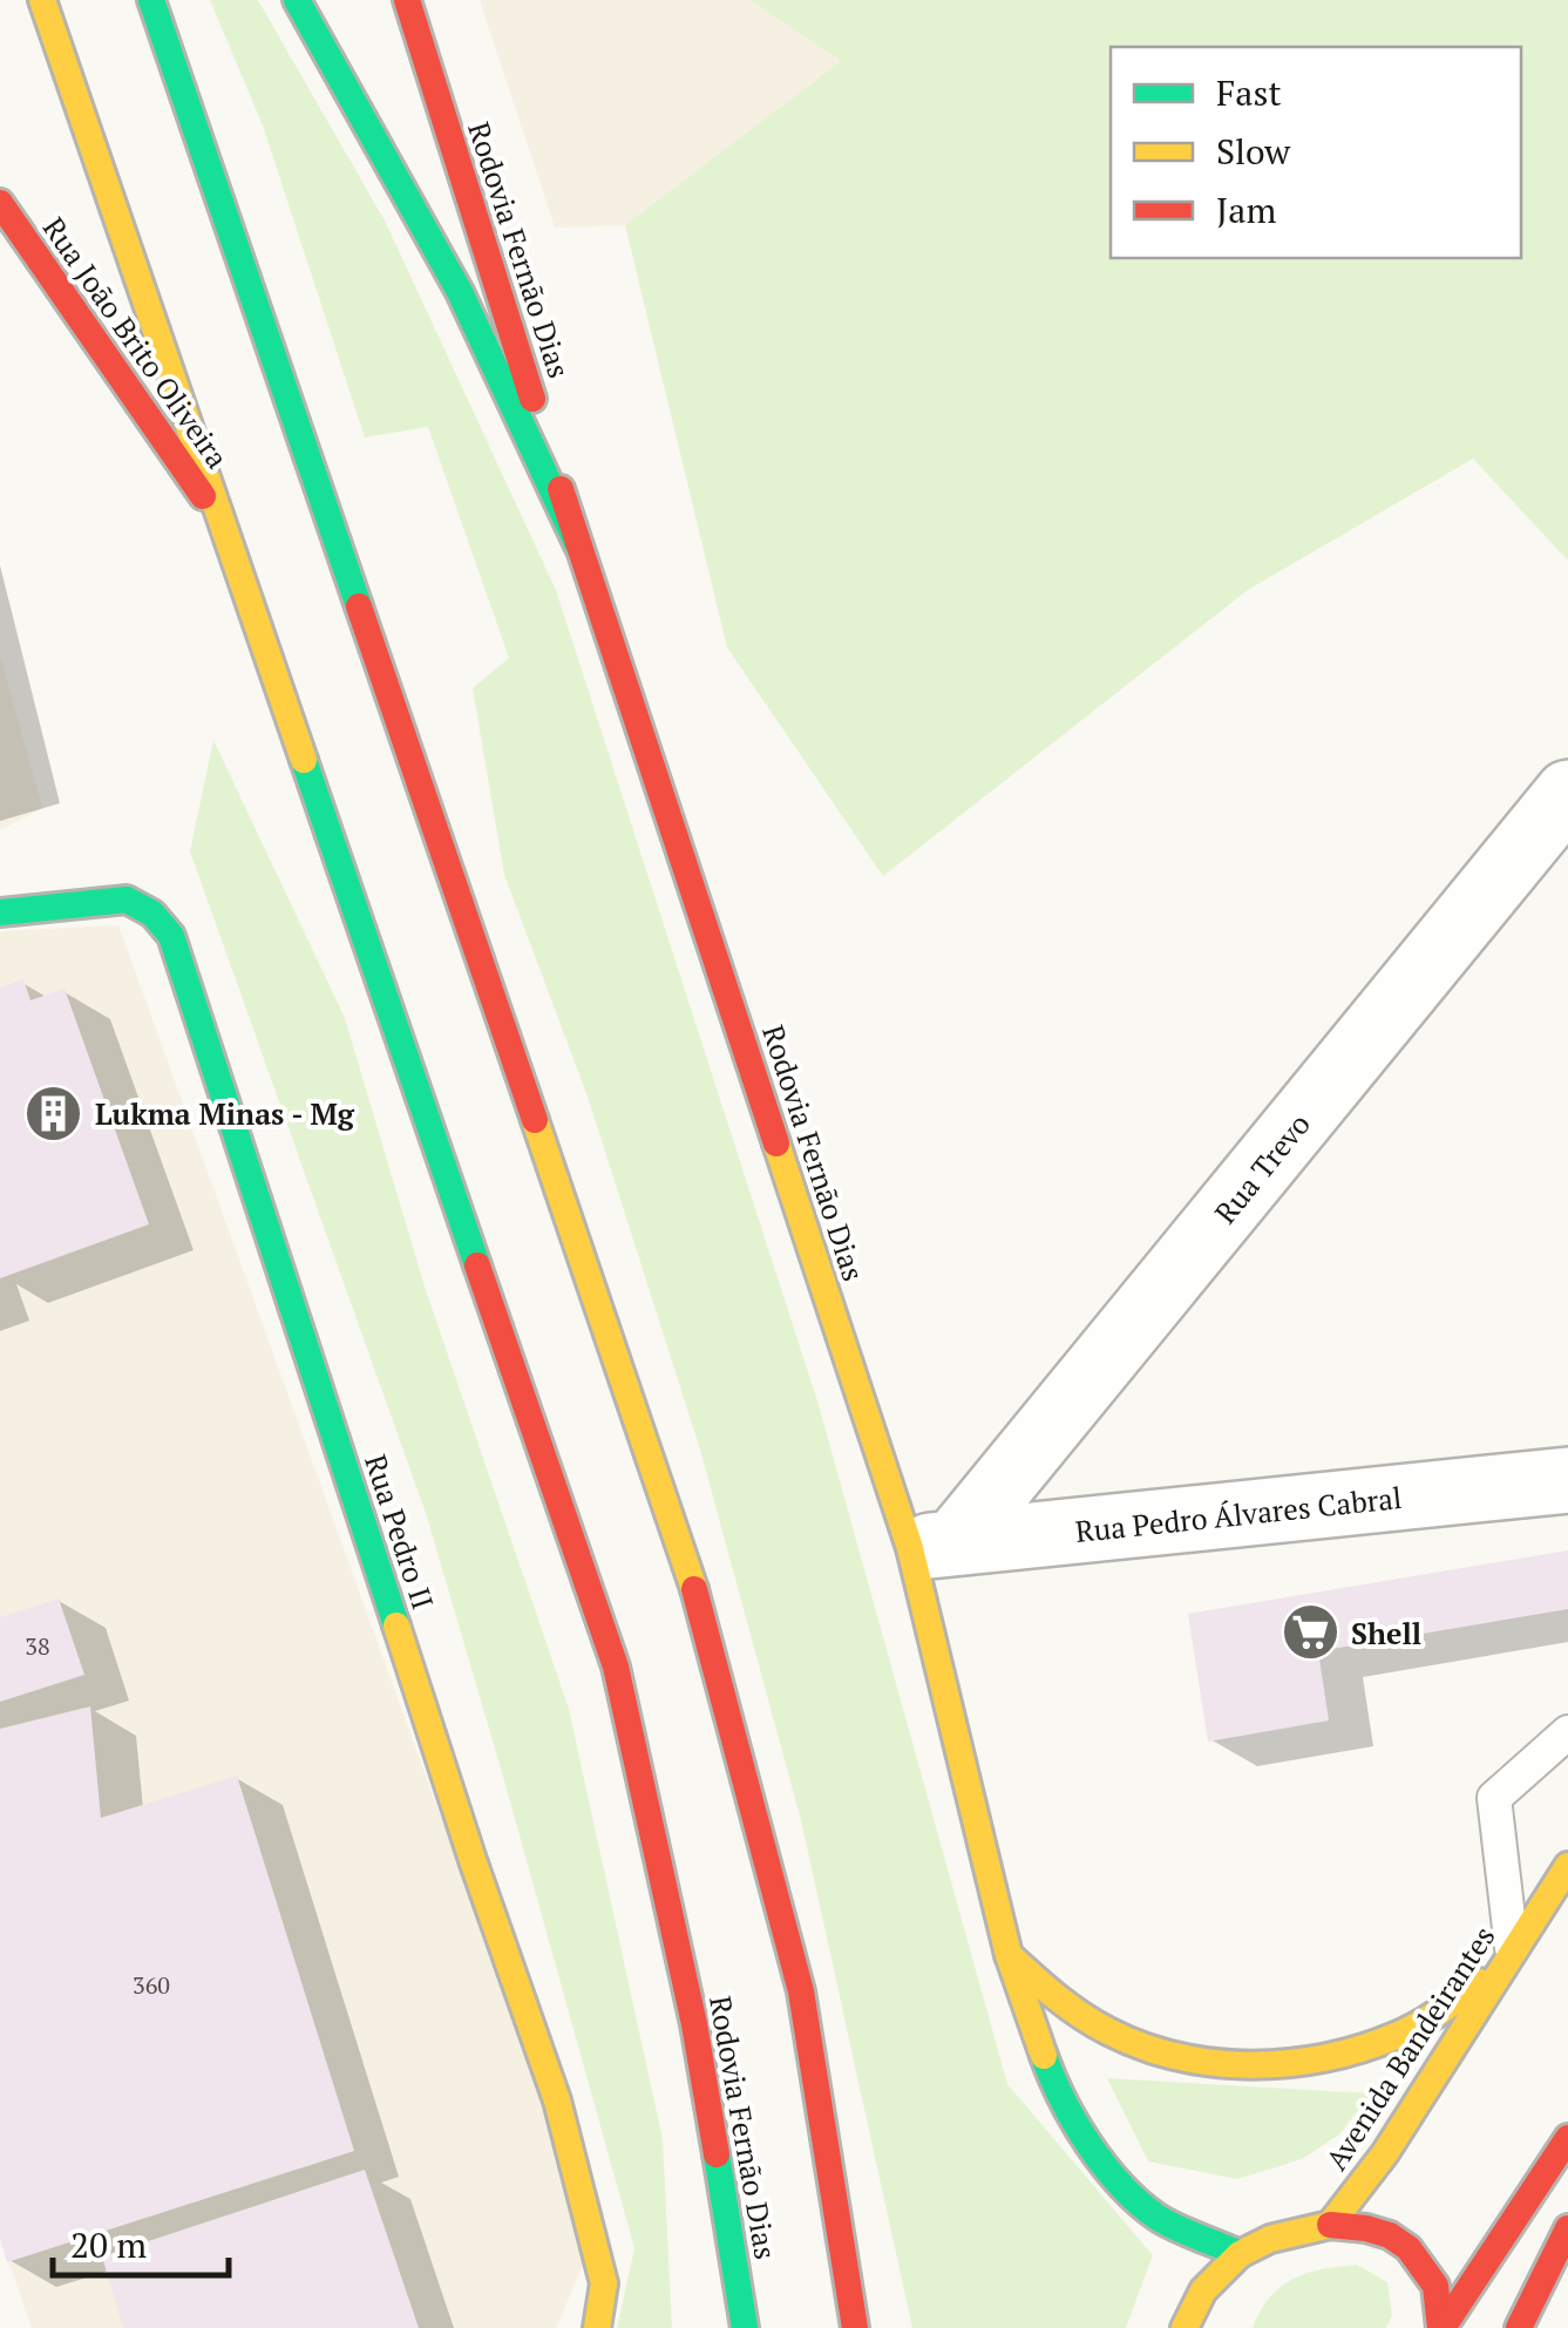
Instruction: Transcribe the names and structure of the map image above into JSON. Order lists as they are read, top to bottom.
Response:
{
  "streets": {
    "main road": [
      "Rodovia Fernão Dias",
      "Rua João Brito Oliveira",
      "Rua Pedro II",
      "Avenida Bandeirantes"
    ],
    "street": ["Rua Trevo", "Rua Pedro Álvares Cabral"]
  },
  "crossings": [
    ["Rodovia Fernão Dias", "Rua João Brito Oliveira"],
    ["Rodovia Fernão Dias", "Rua Trevo"],
    ["Rodovia Fernão Dias", "Rua Pedro Álvares Cabral"],
    ["Rua Trevo", "Rua Pedro Álvares Cabral"]
  ],
  "places": {
    "building": ["Lukma Minas - Mg"],
    "supermarket": ["Shell"]
  },
  "house_numbers": ["38", "360"],
  "legend": ["Fast", "Slow", "Jam"],
  "scale_bar": "20 m"
}
